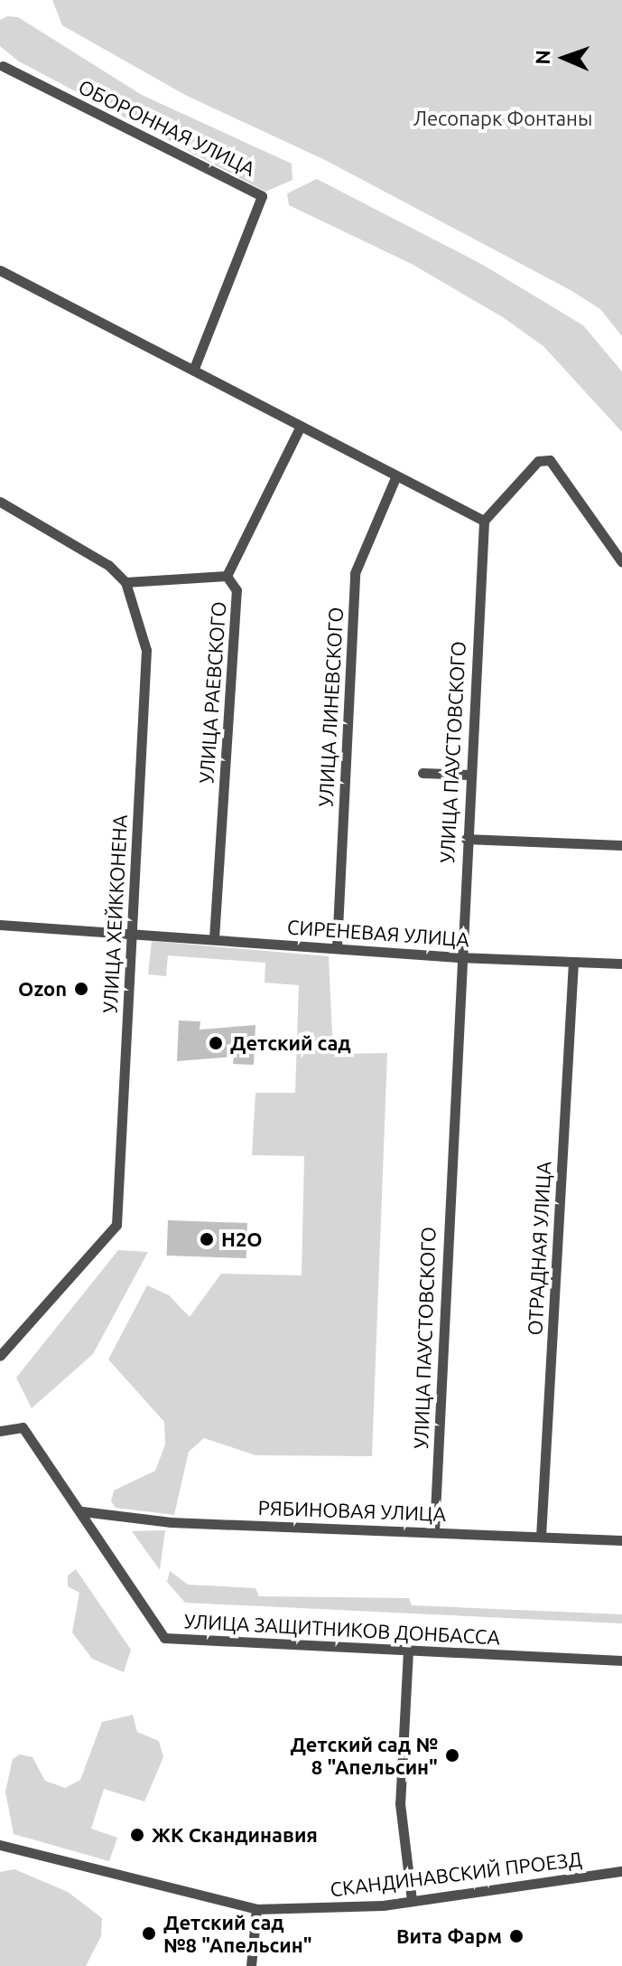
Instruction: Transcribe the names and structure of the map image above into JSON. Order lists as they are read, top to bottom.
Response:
{
  "streets": {
    "street": [
      "ОБОРОННАЯ УЛИЦА",
      "УЛИЦА РАЕВСКОГО",
      "УЛИЦА ЛИНЕВСКОГО",
      "УЛИЦА ПАУСТОВСКОГО",
      "УЛИЦА ХЕЙККОНЕНА",
      "СИРЕНЕВАЯ УЛИЦА",
      "ОТРАДНАЯ УЛИЦА",
      "РЯБИНОВАЯ УЛИЦА",
      "УЛИЦА ЗАЩИТНИКОВ ДОНБАССА",
      "СКАНДИНАВСКИЙ ПРОЕЗД"
    ]
  },
  "crossings": [
    ["УЛИЦА РАЕВСКОГО", "СИРЕНЕВАЯ УЛИЦА"],
    ["УЛИЦА ЛИНЕВСКОГО", "СИРЕНЕВАЯ УЛИЦА"],
    ["УЛИЦА ПАУСТОВСКОГО", "СИРЕНЕВАЯ УЛИЦА"],
    ["УЛИЦА ПАУСТОВСКОГО", "РЯБИНОВАЯ УЛИЦА"],
    ["УЛИЦА ХЕЙККОНЕНА", "СИРЕНЕВАЯ УЛИЦА"],
    ["СИРЕНЕВАЯ УЛИЦА", "ОТРАДНАЯ УЛИЦА"],
    ["ОТРАДНАЯ УЛИЦА", "РЯБИНОВАЯ УЛИЦА"],
    ["РЯБИНОВАЯ УЛИЦА", "УЛИЦА ЗАЩИТНИКОВ ДОНБАССА"]
  ],
  "parks": ["Лесопарк Фонтаны"],
  "places": [
    "Ozon",
    "Детский сад",
    "H2O",
    "Детский сад № 8 \"Апельсин\"",
    "ЖК Скандинавия",
    "Детский сад №8 \"Апельсин\"",
    "Вита Фарм"
  ],
  "north": "left"
}
